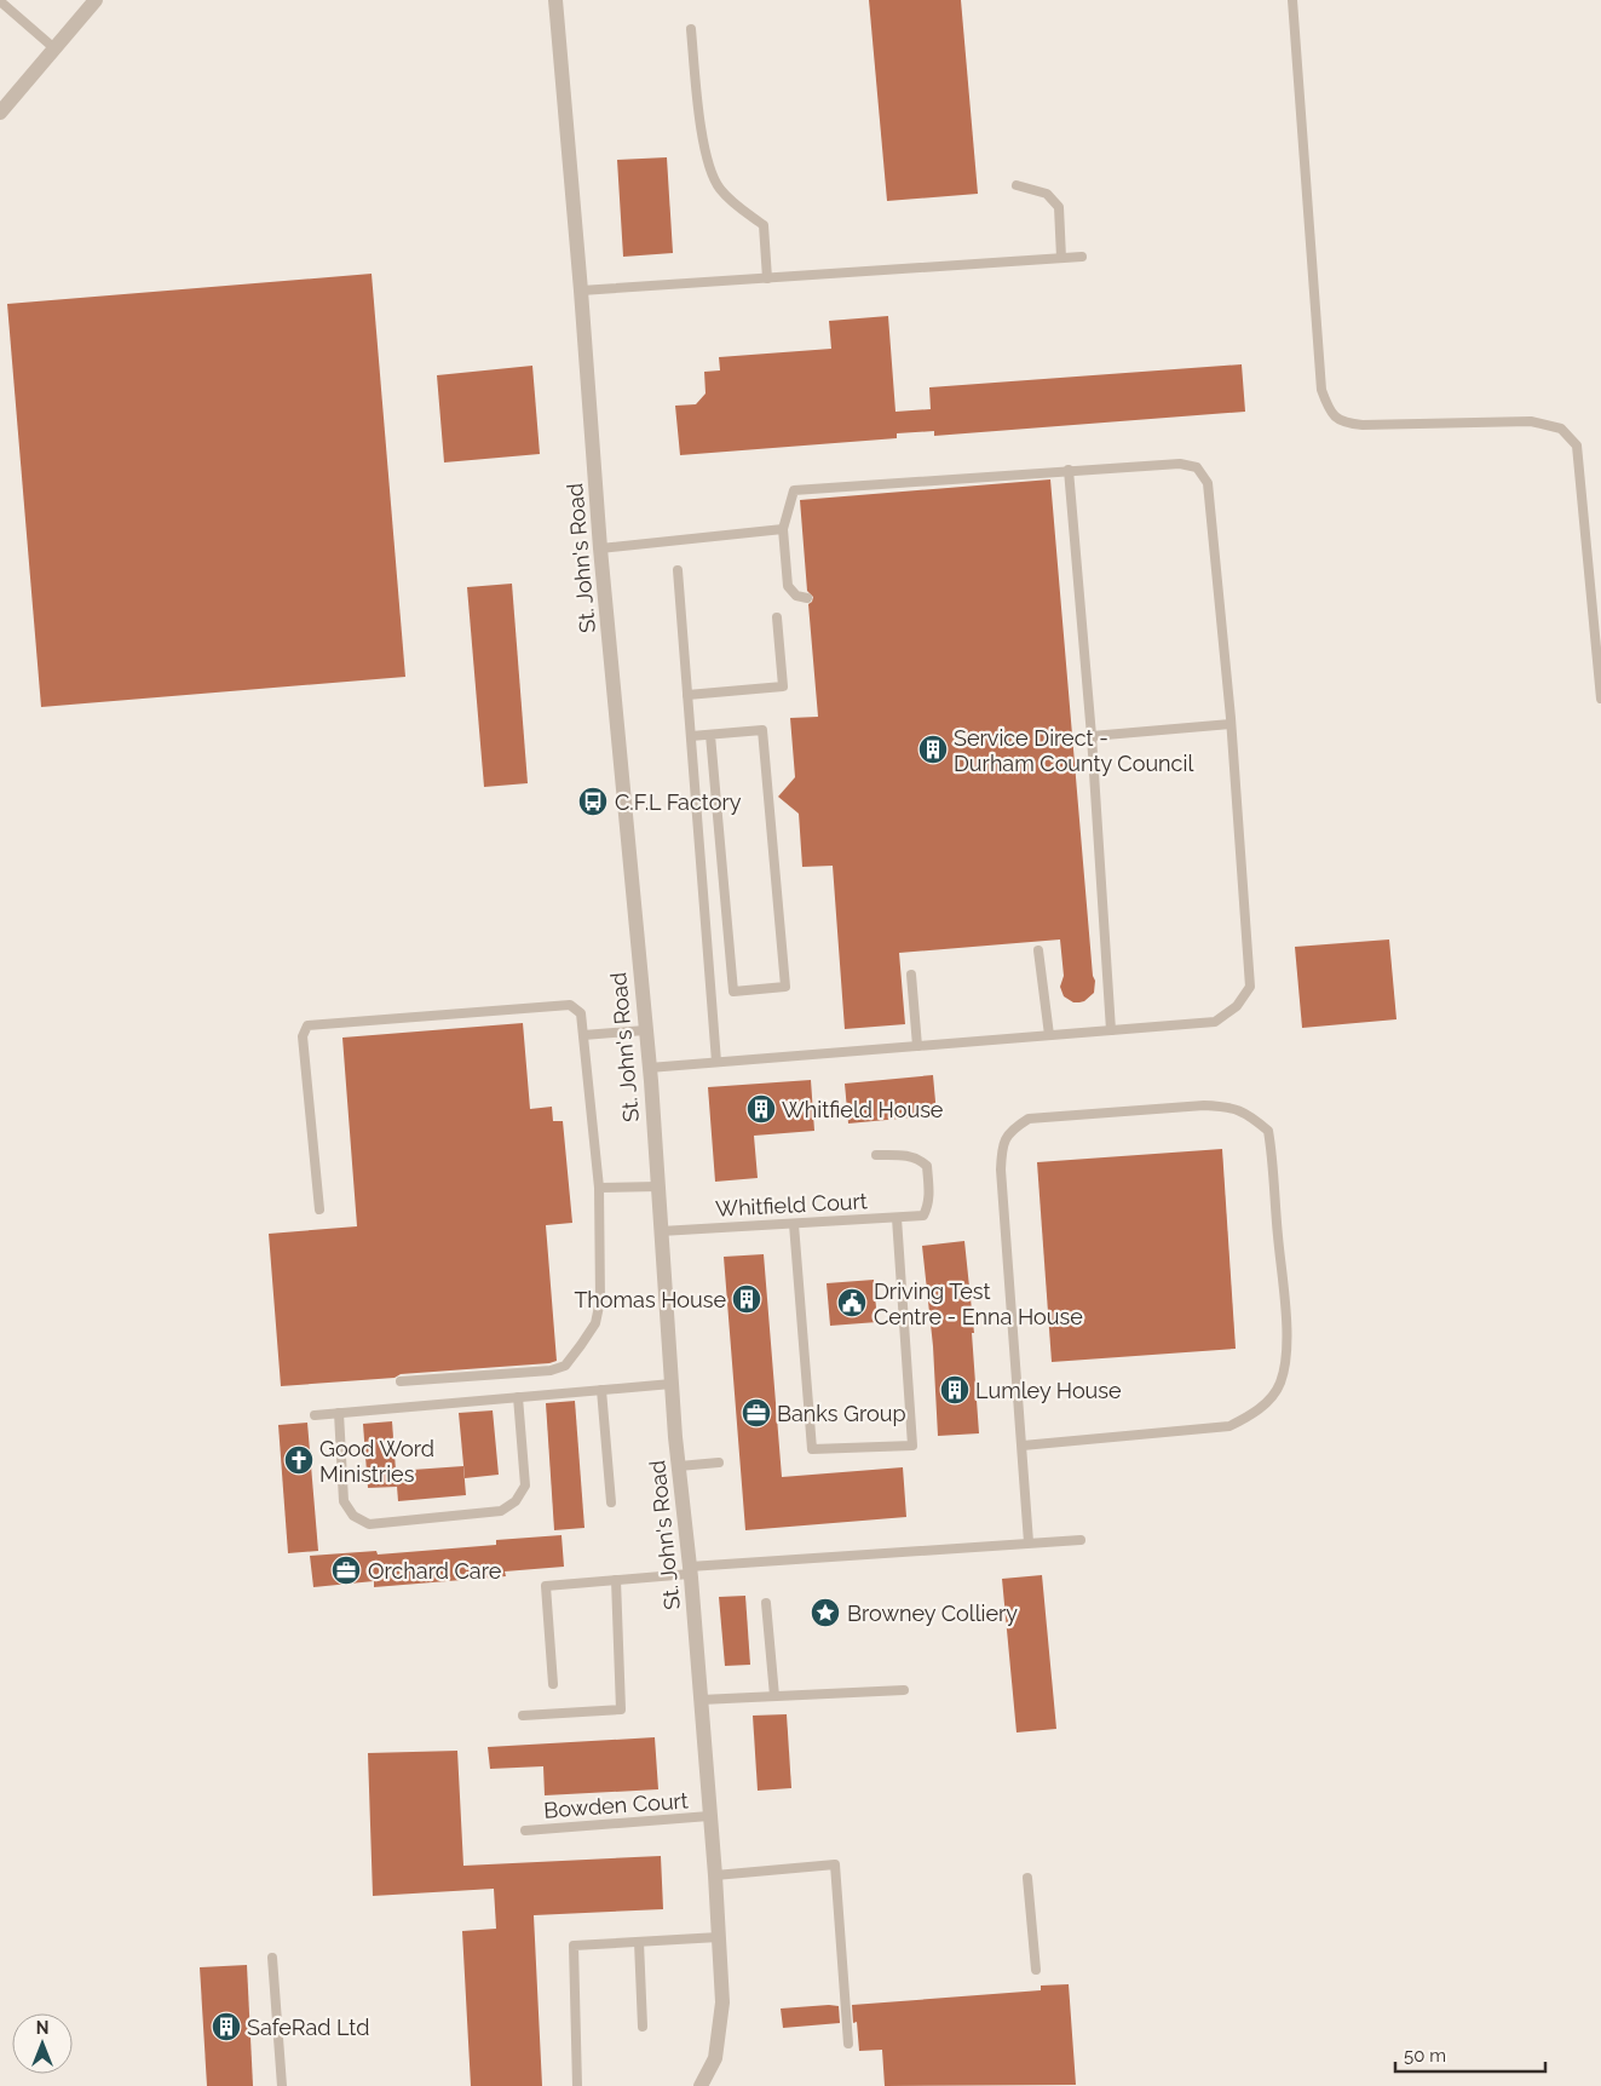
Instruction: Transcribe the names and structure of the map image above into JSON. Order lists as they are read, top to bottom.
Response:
{
  "streets": {
    "street": ["St. John's Road"],
    "lane": ["Whitfield Court", "Bowden Court"]
  },
  "crossings": [
    ["St. John's Road", "Whitfield Court"],
    ["St. John's Road", "Bowden Court"]
  ],
  "places": {
    "building": [
      "Service Direct - Durham County Council",
      "Whitfield House",
      "Thomas House",
      "Lumley House",
      "SafeRad Ltd"
    ],
    "bus stop": ["C.F.L Factory"],
    "public building": ["Driving Test Centre - Enna House"],
    "office": ["Banks Group", "Orchard Care"],
    "church": ["Good Word Ministries"],
    "place": ["Browney Colliery"]
  },
  "scale_bar": "50 m",
  "north": "top"
}
